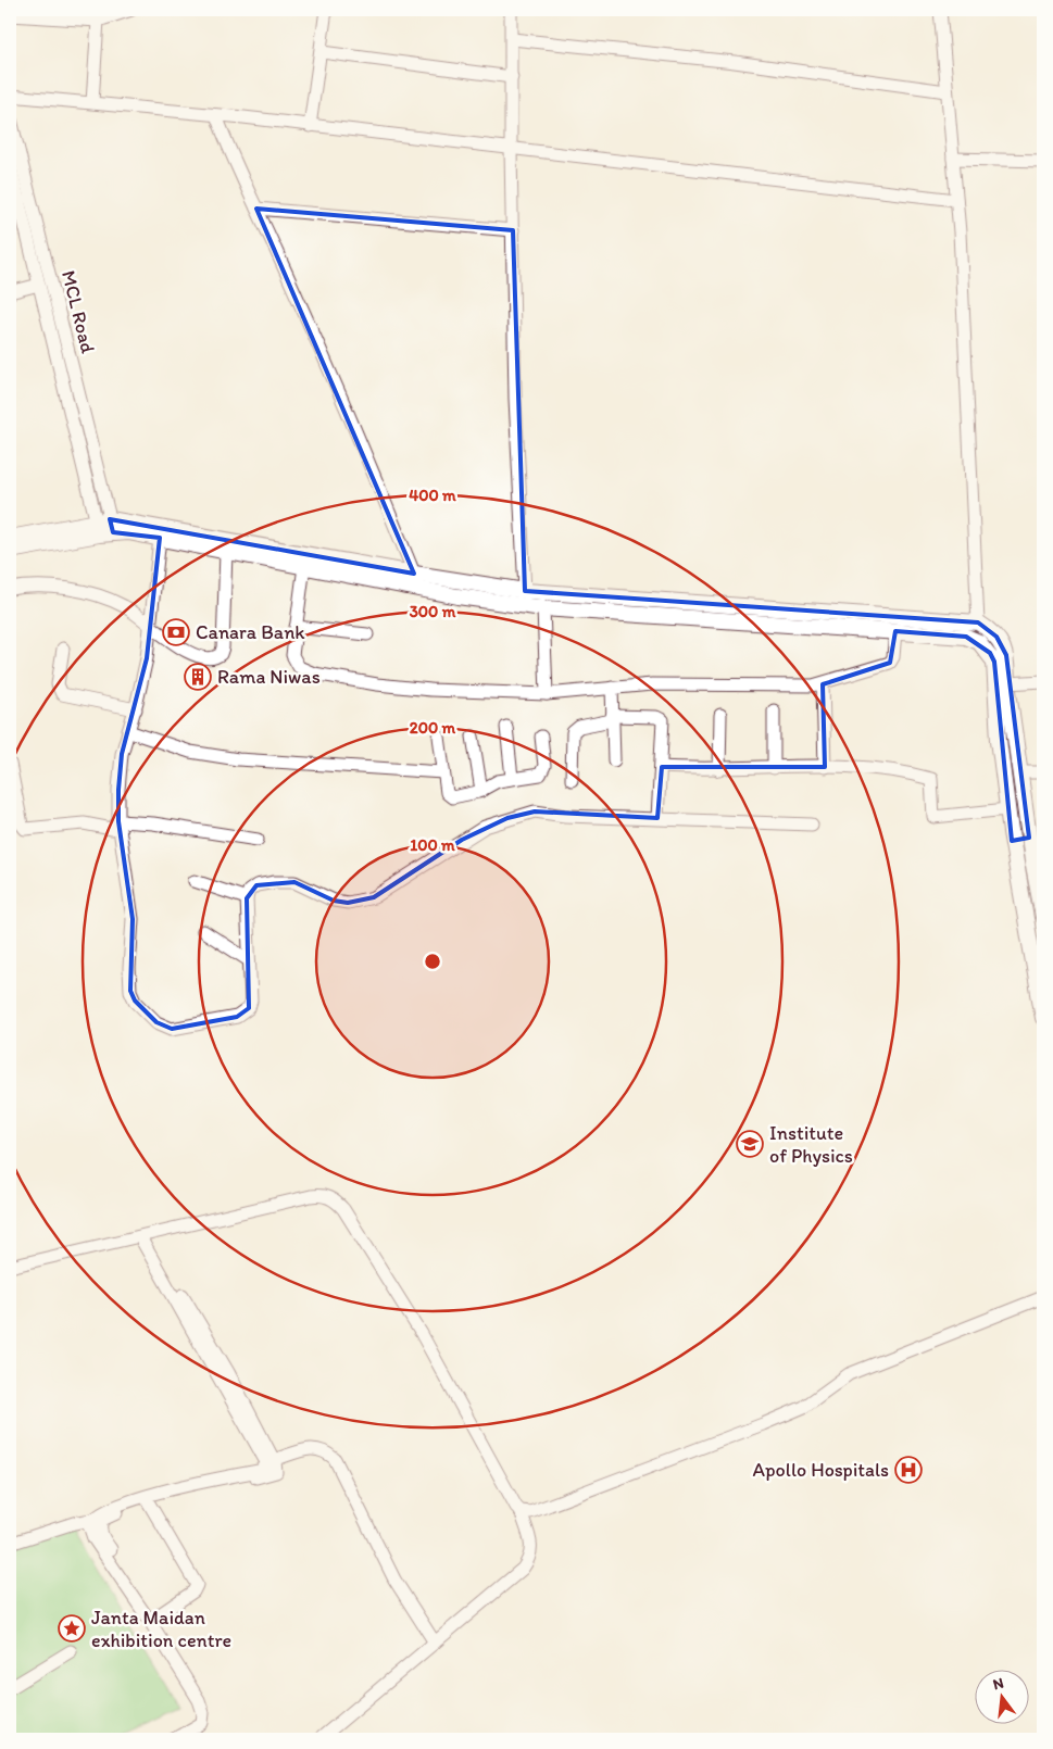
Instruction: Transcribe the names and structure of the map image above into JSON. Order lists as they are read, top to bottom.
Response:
{
  "streets": {
    "street": ["MCL Road"]
  },
  "places": {
    "bank": ["Canara Bank"],
    "building": ["Rama Niwas"],
    "school or university": ["Institute of Physics"],
    "hospital": ["Apollo Hospitals"],
    "place": ["Janta Maidan exhibition centre"]
  },
  "north": "top",
  "rings": [
    "400 m",
    "300 m",
    "200 m",
    "100 m"
  ]
}
